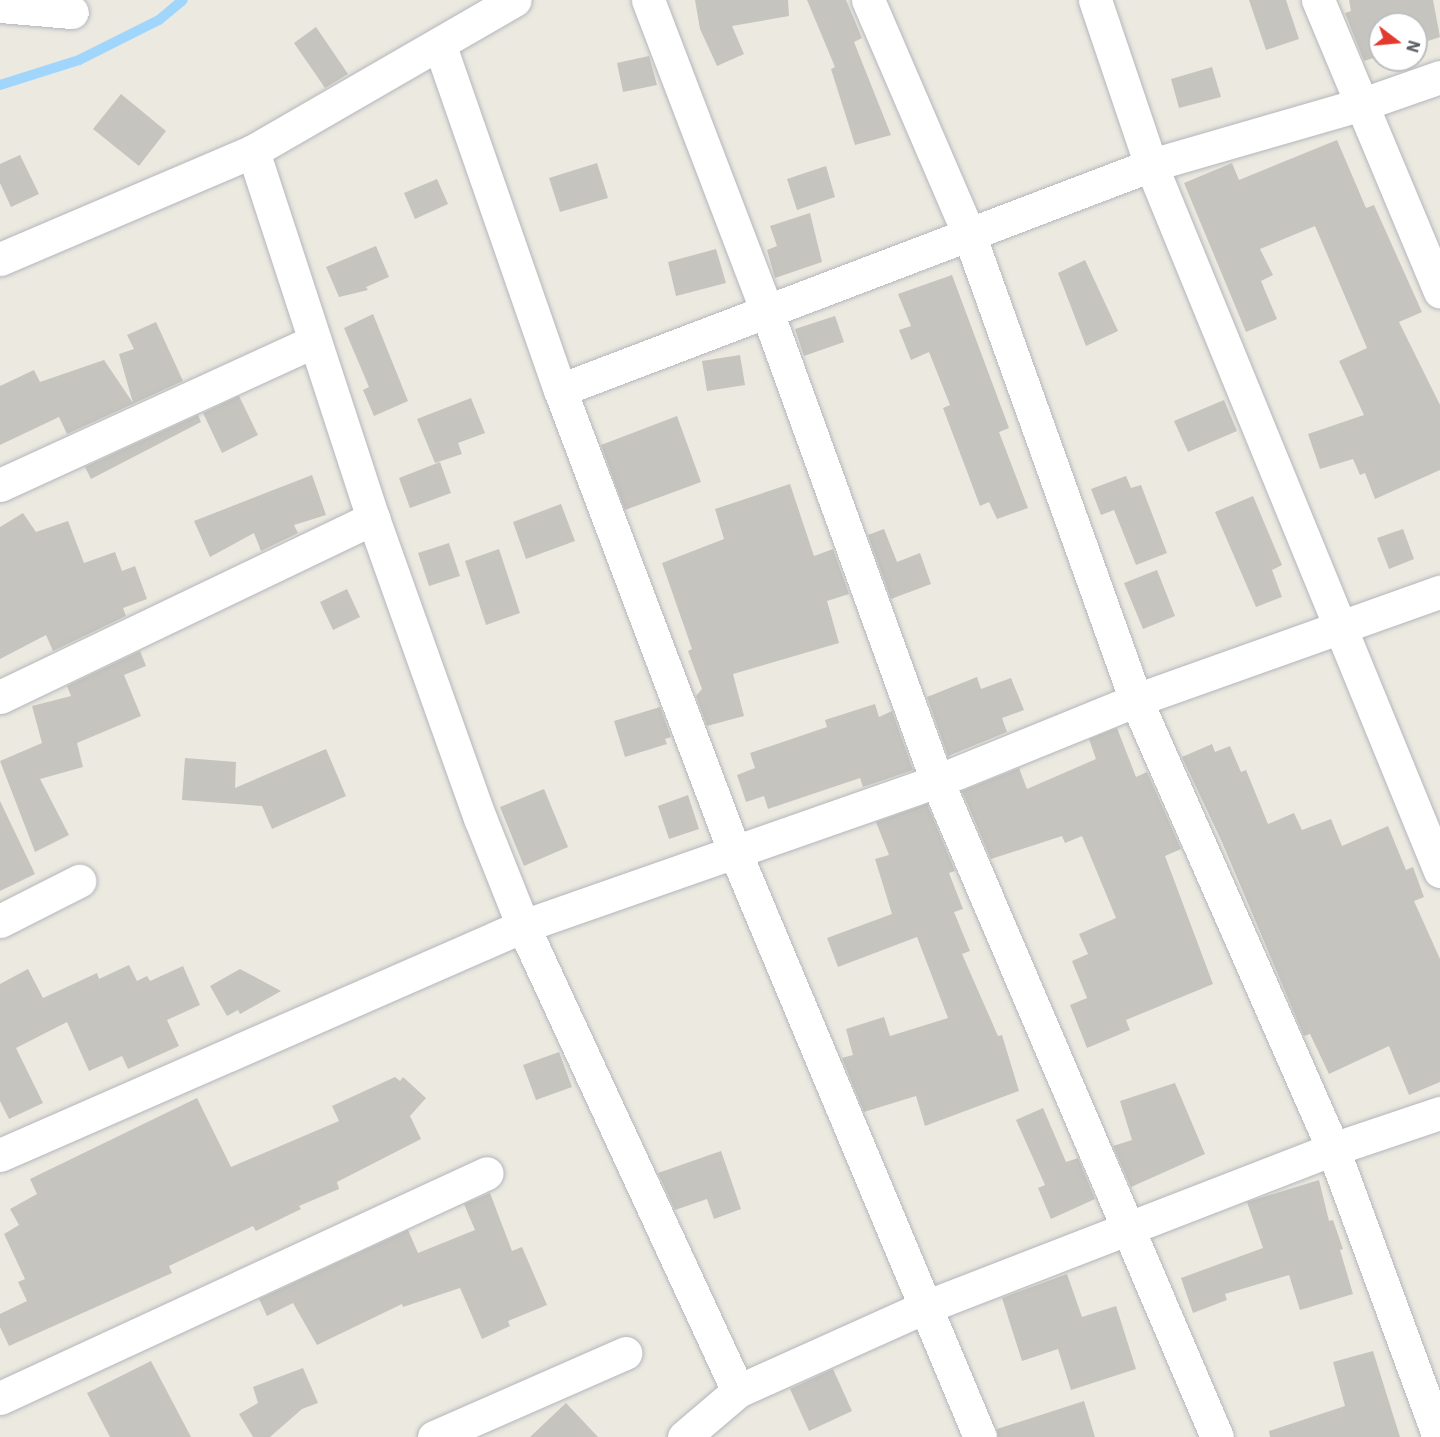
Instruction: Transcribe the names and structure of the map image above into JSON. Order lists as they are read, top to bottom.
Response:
{
  "north": "right"
}
